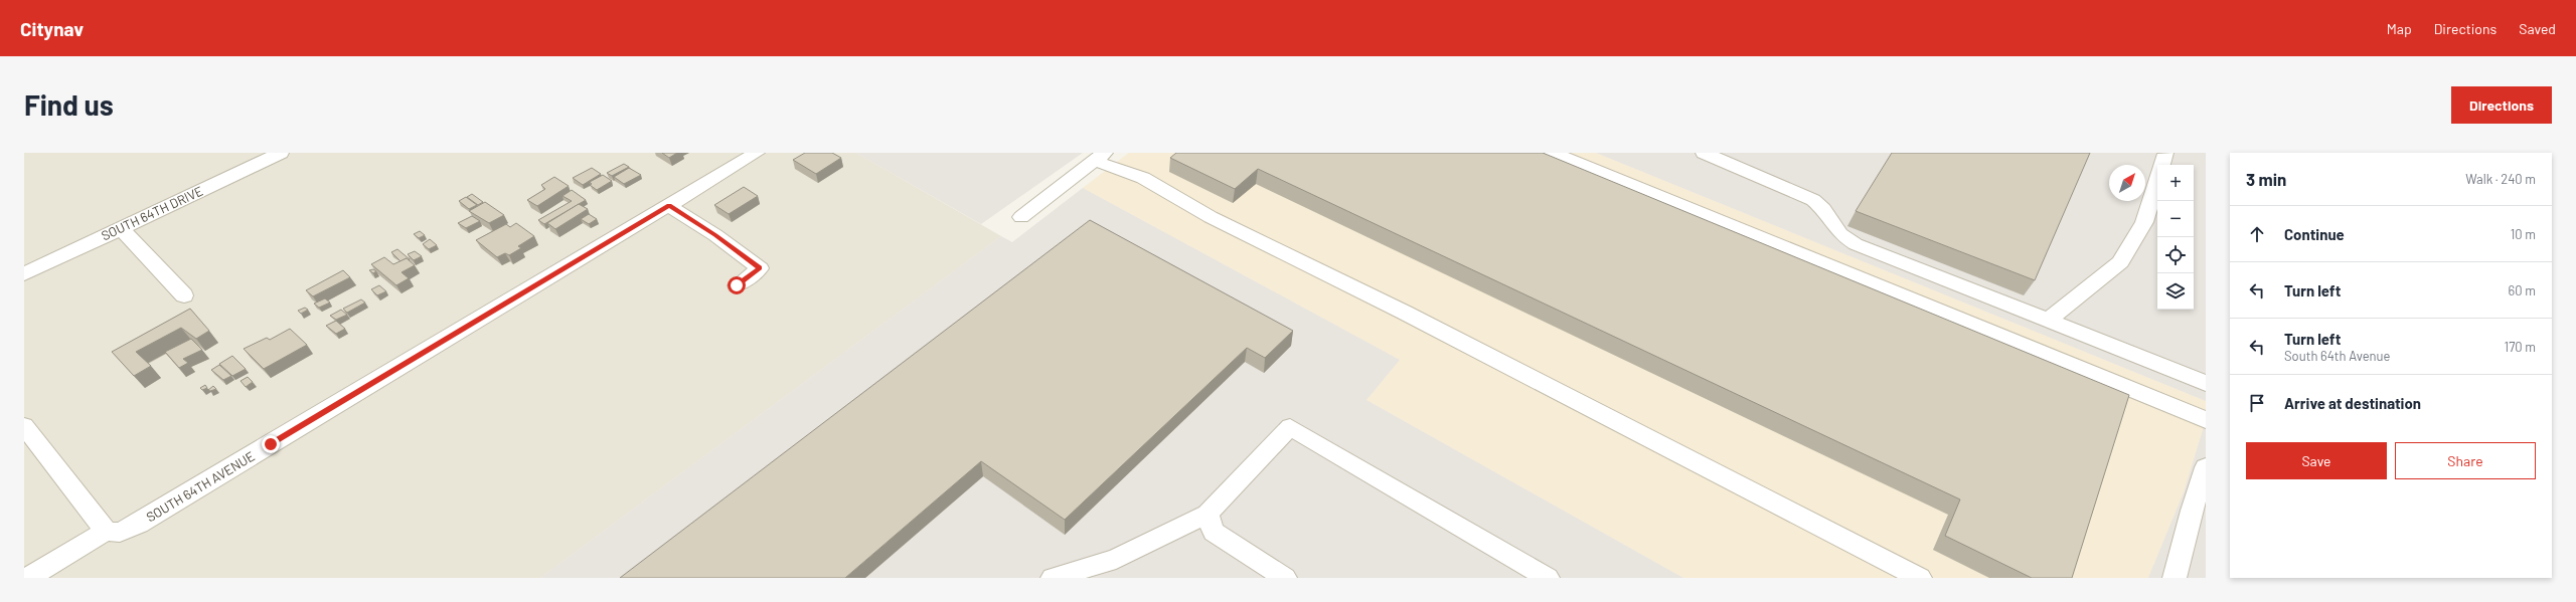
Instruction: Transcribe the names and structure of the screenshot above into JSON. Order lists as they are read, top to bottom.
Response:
{
  "streets": {
    "street": ["SOUTH 64TH DRIVE", "SOUTH 64TH AVENUE"]
  },
  "north": "top right",
  "page": {
    "header": "Citynav",
    "nav": ["Map", "Directions", "Saved"],
    "buttons": [
      "Directions",
      ["Save", "Share"]
    ],
    "title": "Find us",
    "heading": ["3 min", "Walk · 240 m"],
    "map_buttons": ["+", "−"],
    "list": [
      ["Continue", "10 m"],
      ["Turn left", "60 m"],
      ["Turn left", "South 64th Avenue", "170 m"],
      "Arrive at destination"
    ]
  }
}
